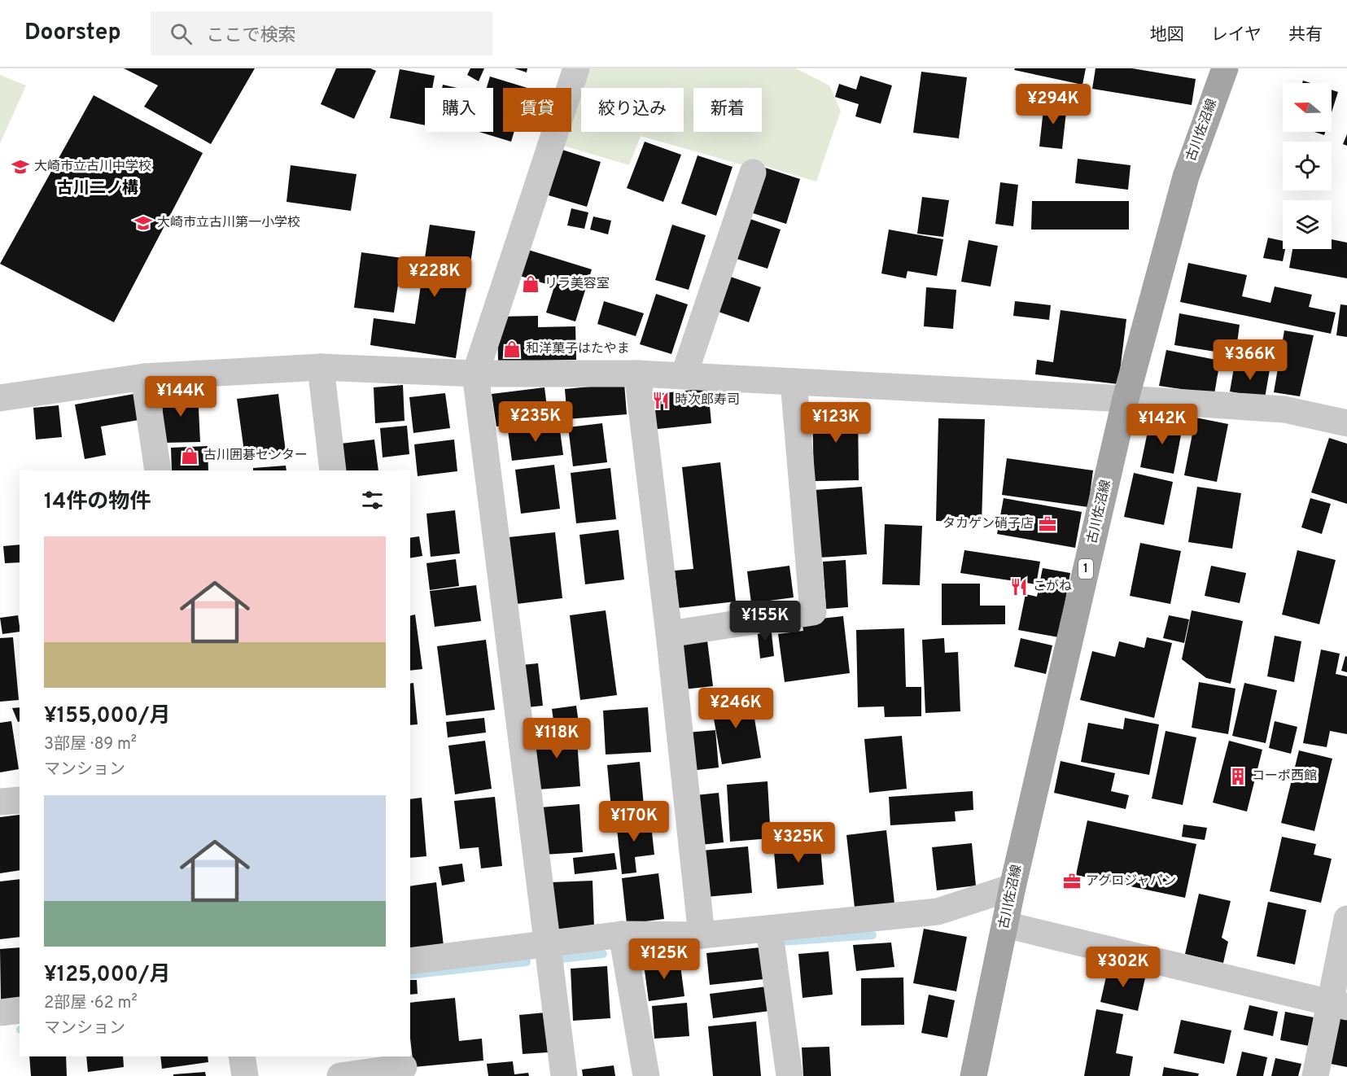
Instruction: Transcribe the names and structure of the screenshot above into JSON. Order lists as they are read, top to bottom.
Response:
{
  "streets": {
    "main road": ["古川佐沼線", "1"]
  },
  "districts": ["古川二ノ構"],
  "places": {
    "school or university": ["大崎市立古川中学校", "大崎市立古川第一小学校"],
    "shop": ["リラ美容室", "和洋菓子はたやま", "古川囲碁センター"],
    "restaurant": ["時次郎寿司", "こがね"],
    "office": ["タカゲン硝子店", "アグロジャパン"],
    "building": ["コーポ西館"]
  },
  "north": "left",
  "page": {
    "header": "Doorstep",
    "search": "ここで検索",
    "nav": ["地図", "レイヤ", "共有"],
    "price": [
      "¥294K",
      "¥228K",
      "¥366K",
      "¥144K",
      "¥235K",
      "¥123K",
      "¥142K",
      "¥155K",
      "¥246K",
      "¥118K",
      "¥170K",
      "¥325K",
      "¥125K",
      "¥302K"
    ],
    "chip": [
      "購入",
      "賃貸",
      "絞り込み",
      "新着"
    ],
    "heading": "14件の物件",
    "list": [
      {
        "name": "¥155,000/月",
        "note": "3部屋 · 89 m² · マンション"
      },
      {
        "name": "¥125,000/月",
        "note": "2部屋 · 62 m² · マンション"
      }
    ]
  }
}
